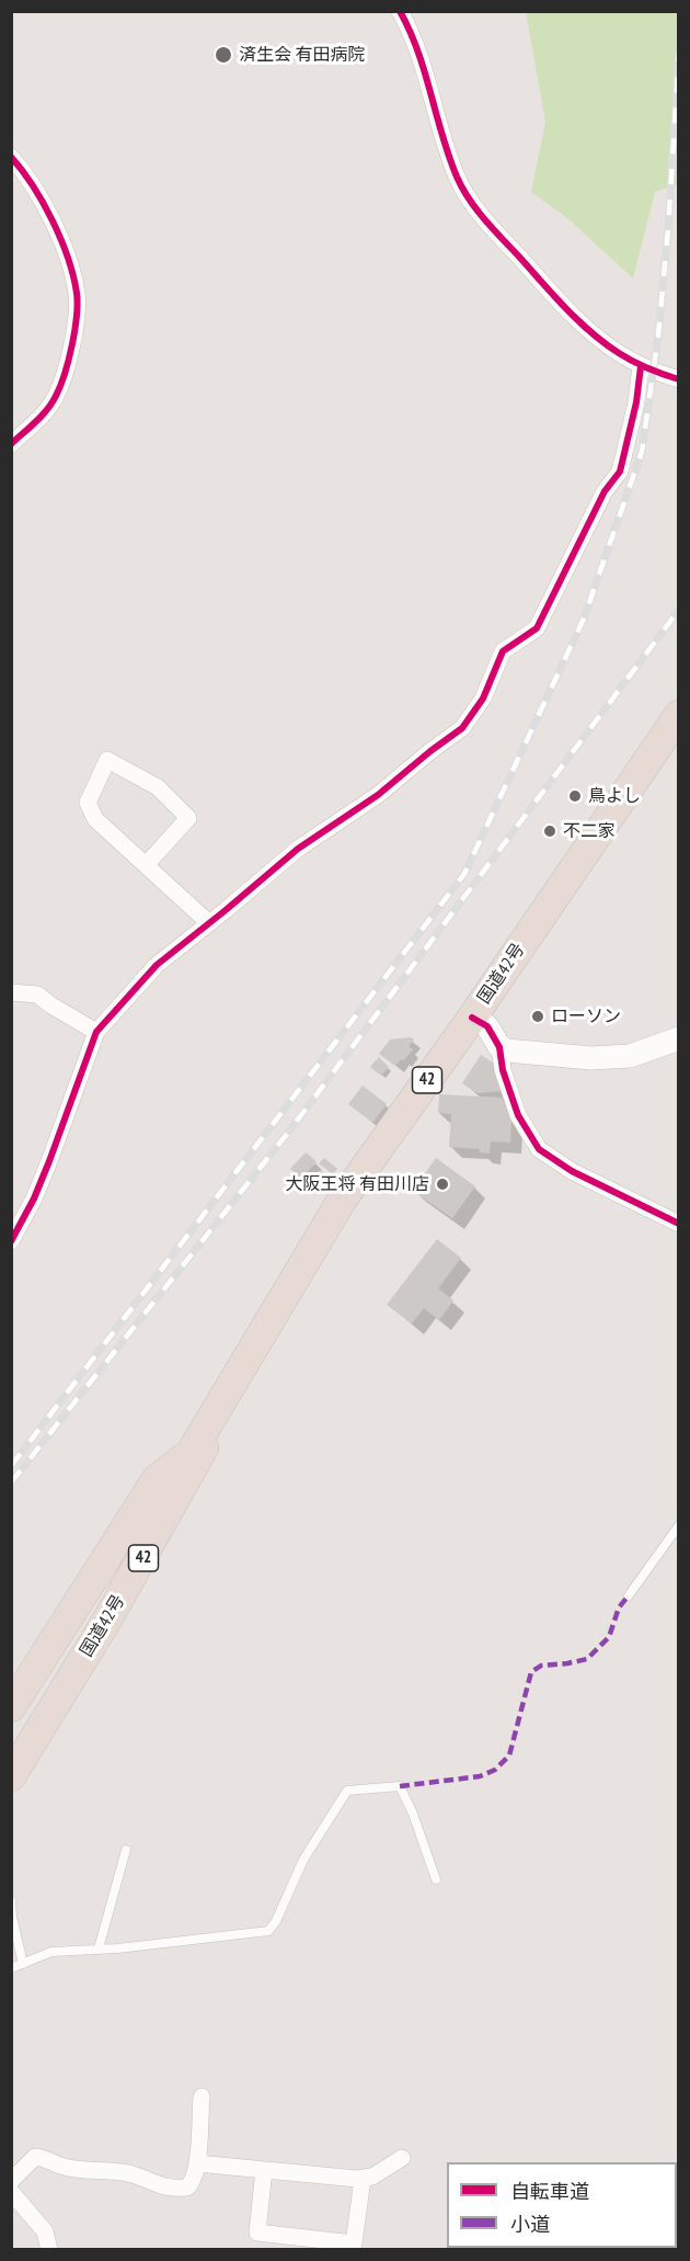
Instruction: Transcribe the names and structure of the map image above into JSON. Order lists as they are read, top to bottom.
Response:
{
  "streets": {
    "highway": ["国道42号", "42"]
  },
  "places": [
    "済生会 有田病院",
    "鳥よし",
    "不二家",
    "ローソン",
    "大阪王将 有田川店"
  ],
  "legend": ["自転車道", "小道"]
}
